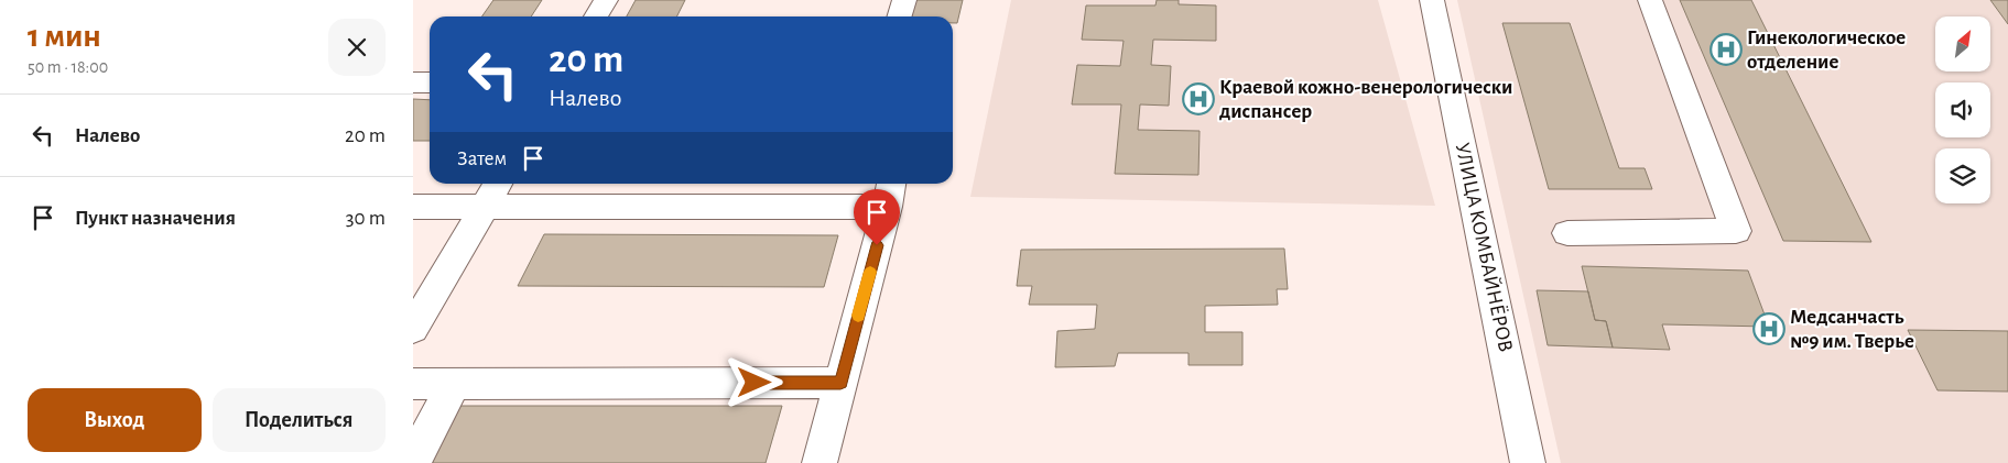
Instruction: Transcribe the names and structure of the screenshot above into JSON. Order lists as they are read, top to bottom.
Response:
{
  "streets": {
    "street": ["УЛИЦА КОМБАЙНЁРОВ"]
  },
  "places": {
    "hospital": ["Гинекологическое отделение", "Краевой кожно-венерологически диспансер", "Медсанчасть №9 им. Тверье"]
  },
  "north": "top right",
  "page": {
    "heading": ["1 мин", "50 m · 18:00"],
    "turn": ["20 m", "Налево"],
    "list": [
      {
        "name": "Налево",
        "value": "20 m"
      },
      {
        "name": "Пункт назначения",
        "value": "30 m"
      }
    ],
    "then": "Затем",
    "buttons": ["Выход", "Поделиться"]
  }
}
